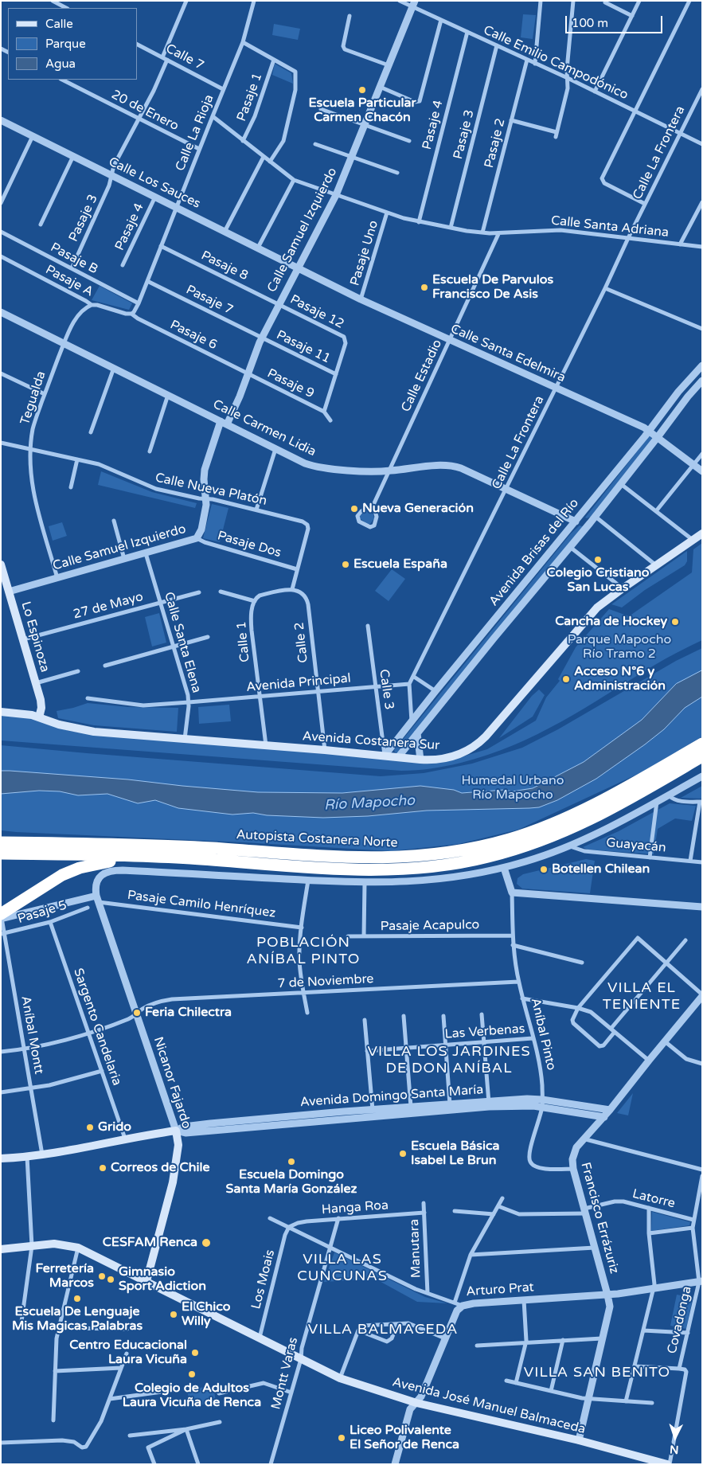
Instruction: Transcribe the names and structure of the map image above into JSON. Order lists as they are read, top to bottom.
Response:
{
  "streets": {
    "highway": ["Autopista Costanera Norte"],
    "main road": [
      "Lo Espinoza",
      "Avenida Costanera Sur",
      "Nicanor Fajardo",
      "Avenida Domingo Santa María",
      "Avenida José Manuel Balmaceda"
    ],
    "street": [
      "Calle 7",
      "Calle Emilio Campodónico",
      "Pasaje 1",
      "20 de Enero",
      "Pasaje 4",
      "Calle La Rioja",
      "Pasaje 3",
      "Pasaje 2",
      "Calle La Frontera",
      "Calle Los Sauces",
      "Calle Santa Adriana",
      "Calle Samuel Izquierdo",
      "Pasaje Uno",
      "Pasaje B",
      "Pasaje 8",
      "Pasaje A",
      "Pasaje 7",
      "Pasaje 12",
      "Pasaje 6",
      "Pasaje 11",
      "Calle Santa Edelmira",
      "Calle Estadio",
      "Pasaje 9",
      "Tegualda",
      "Calle Carmen Lidia",
      "Calle Nueva Platón",
      "Pasaje Dos",
      "Avenida Brisas del Río",
      "27 de Mayo",
      "Calle 1",
      "Calle Santa Elena",
      "Calle 2",
      "Avenida Principal",
      "Calle 3",
      "Guayacán",
      "Pasaje Camilo Henríquez",
      "Pasaje 5",
      "Pasaje Acapulco",
      "7 de Noviembre",
      "Sargento Candelaria",
      "Las Verbenas",
      "Aníbal Pinto",
      "Aníbal Montt",
      "Latorre",
      "Hanga Roa",
      "Francisco Errázuriz",
      "Manutara",
      "Los Moais",
      "Arturo Prat",
      "Covadonga",
      "Montt Varas"
    ]
  },
  "crossings": [
    ["Calle 7", "Calle La Rioja"],
    ["Calle 7", "Pasaje 3"],
    ["Calle Emilio Campodónico", "Pasaje 4"],
    ["Calle Emilio Campodónico", "Pasaje 3"],
    ["Calle Emilio Campodónico", "Pasaje 2"],
    ["Calle Emilio Campodónico", "Calle La Frontera"],
    ["Calle Emilio Campodónico", "Calle Samuel Izquierdo"],
    ["Pasaje 1", "Calle Santa Adriana"],
    ["20 de Enero", "Calle La Rioja"],
    ["20 de Enero", "Pasaje 3"],
    ["Pasaje 4", "Calle Los Sauces"],
    ["Pasaje 4", "Calle Santa Adriana"],
    ["Calle La Rioja", "Calle Los Sauces"],
    ["Calle La Rioja", "Calle Santa Adriana"],
    ["Calle La Rioja", "Pasaje B"],
    ["Calle La Rioja", "Pasaje 8"],
    ["Calle La Rioja", "Pasaje A"],
    ["Calle La Rioja", "Pasaje 7"],
    ["Calle La Rioja", "Pasaje 6"],
    ["Pasaje 3", "Calle Los Sauces"],
    ["Pasaje 3", "Calle Santa Adriana"],
    ["Pasaje 3", "Pasaje B"],
    ["Pasaje 2", "Calle Santa Adriana"],
    ["Calle La Frontera", "Calle Santa Adriana"],
    ["Calle La Frontera", "Calle Santa Edelmira"],
    ["Calle La Frontera", "Calle Carmen Lidia"],
    ["Calle La Frontera", "Avenida Principal"],
    ["Calle Los Sauces", "Calle Samuel Izquierdo"],
    ["Calle Los Sauces", "Calle Santa Edelmira"],
    ["Calle Santa Adriana", "Calle Samuel Izquierdo"],
    ["Calle Santa Adriana", "Pasaje Uno"],
    ["Calle Santa Adriana", "Calle Estadio"],
    ["Calle Samuel Izquierdo", "Pasaje 8"],
    ["Calle Samuel Izquierdo", "Pasaje 7"],
    ["Calle Samuel Izquierdo", "Pasaje 12"],
    ["Calle Samuel Izquierdo", "Pasaje 6"],
    ["Calle Samuel Izquierdo", "Pasaje 11"],
    ["Calle Samuel Izquierdo", "Calle Santa Edelmira"],
    ["Calle Samuel Izquierdo", "Pasaje 9"],
    ["Calle Samuel Izquierdo", "Tegualda"],
    ["Calle Samuel Izquierdo", "Calle Carmen Lidia"],
    ["Calle Samuel Izquierdo", "Calle Nueva Platón"],
    ["Calle Samuel Izquierdo", "Pasaje Dos"],
    ["Calle Samuel Izquierdo", "Lo Espinoza"],
    ["Calle Samuel Izquierdo", "Calle Santa Elena"],
    ["Pasaje Uno", "Calle Santa Edelmira"],
    ["Pasaje 8", "Pasaje 12"],
    ["Pasaje A", "Pasaje 6"],
    ["Pasaje A", "Tegualda"],
    ["Pasaje 7", "Pasaje 11"],
    ["Pasaje 12", "Pasaje 11"],
    ["Pasaje 6", "Pasaje 9"],
    ["Calle Santa Edelmira", "Calle Estadio"],
    ["Calle Santa Edelmira", "Avenida Brisas del Río"],
    ["Calle Estadio", "Calle Carmen Lidia"],
    ["Tegualda", "Calle Carmen Lidia"],
    ["Tegualda", "Calle Nueva Platón"],
    ["Calle Carmen Lidia", "Avenida Brisas del Río"],
    ["Calle Nueva Platón", "Pasaje Dos"],
    ["Calle Nueva Platón", "Calle 2"],
    ["Avenida Brisas del Río", "Calle 3"],
    ["Avenida Brisas del Río", "Avenida Costanera Sur"],
    ["27 de Mayo", "Lo Espinoza"],
    ["27 de Mayo", "Calle Santa Elena"],
    ["Lo Espinoza", "Avenida Costanera Sur"],
    ["Calle 1", "Avenida Principal"],
    ["Calle 1", "Avenida Costanera Sur"],
    ["Calle Santa Elena", "Avenida Principal"],
    ["Calle Santa Elena", "Avenida Costanera Sur"],
    ["Calle 2", "Avenida Principal"],
    ["Calle 2", "Avenida Costanera Sur"],
    ["Avenida Principal", "Calle 3"],
    ["Calle 3", "Avenida Costanera Sur"],
    ["Pasaje Camilo Henríquez", "Nicanor Fajardo"],
    ["Pasaje 5", "Sargento Candelaria"],
    ["Pasaje 5", "Aníbal Montt"],
    ["Pasaje Acapulco", "Aníbal Pinto"],
    ["7 de Noviembre", "Sargento Candelaria"],
    ["7 de Noviembre", "Aníbal Pinto"],
    ["7 de Noviembre", "Aníbal Montt"],
    ["7 de Noviembre", "Nicanor Fajardo"],
    ["Sargento Candelaria", "Avenida Domingo Santa María"],
    ["Las Verbenas", "Aníbal Pinto"],
    ["Aníbal Pinto", "Avenida Domingo Santa María"],
    ["Aníbal Pinto", "Francisco Errázuriz"],
    ["Aníbal Montt", "Avenida Domingo Santa María"],
    ["Nicanor Fajardo", "Avenida Domingo Santa María"],
    ["Nicanor Fajardo", "Avenida José Manuel Balmaceda"],
    ["Avenida Domingo Santa María", "Francisco Errázuriz"],
    ["Latorre", "Francisco Errázuriz"],
    ["Latorre", "Covadonga"],
    ["Hanga Roa", "Manutara"],
    ["Hanga Roa", "Los Moais"],
    ["Hanga Roa", "Arturo Prat"],
    ["Hanga Roa", "Montt Varas"],
    ["Francisco Errázuriz", "Arturo Prat"],
    ["Francisco Errázuriz", "Avenida José Manuel Balmaceda"],
    ["Manutara", "Arturo Prat"],
    ["Los Moais", "Arturo Prat"],
    ["Los Moais", "Avenida José Manuel Balmaceda"],
    ["Arturo Prat", "Covadonga"],
    ["Arturo Prat", "Montt Varas"],
    ["Covadonga", "Avenida José Manuel Balmaceda"],
    ["Montt Varas", "Avenida José Manuel Balmaceda"]
  ],
  "districts": [
    "POBLACIÓN ANÍBAL PINTO",
    "VILLA EL TENIENTE",
    "VILLA LOS JARDINES DE DON ANÍBAL",
    "VILLA LAS CUNCUNAS",
    "VILLA BALMACEDA",
    "VILLA SAN BENITO"
  ],
  "water": ["Río Mapocho"],
  "parks": ["Parque Mapocho Río Tramo 2", "Humedal Urbano Río Mapocho"],
  "places": [
    "Escuela Particular Carmen Chacón",
    "Escuela De Parvulos Francisco De Asis",
    "Nueva Generación",
    "Colegio Cristiano San Lucas",
    "Escuela España",
    "Cancha de Hockey",
    "Acceso N°6 y Administración",
    "Botellen Chilean",
    "Feria Chilectra",
    "Grido",
    "Escuela Básica Isabel Le Brun",
    "Escuela Domingo Santa María González",
    "Correos de Chile",
    "CESFAM Renca",
    "Ferretería Marcos",
    "Gimnasio Sport Adiction",
    "Escuela De Lenguaje Mis Magicas Palabras",
    "El Chico Willy",
    "Centro Educacional Laura Vicuña",
    "Colegio de Adultos Laura Vicuña de Renca",
    "Liceo Polivalente El Señor de Renca"
  ],
  "legend": ["Calle", "Parque", "Agua"],
  "scale_bar": "100 m",
  "north": "bottom"
}
